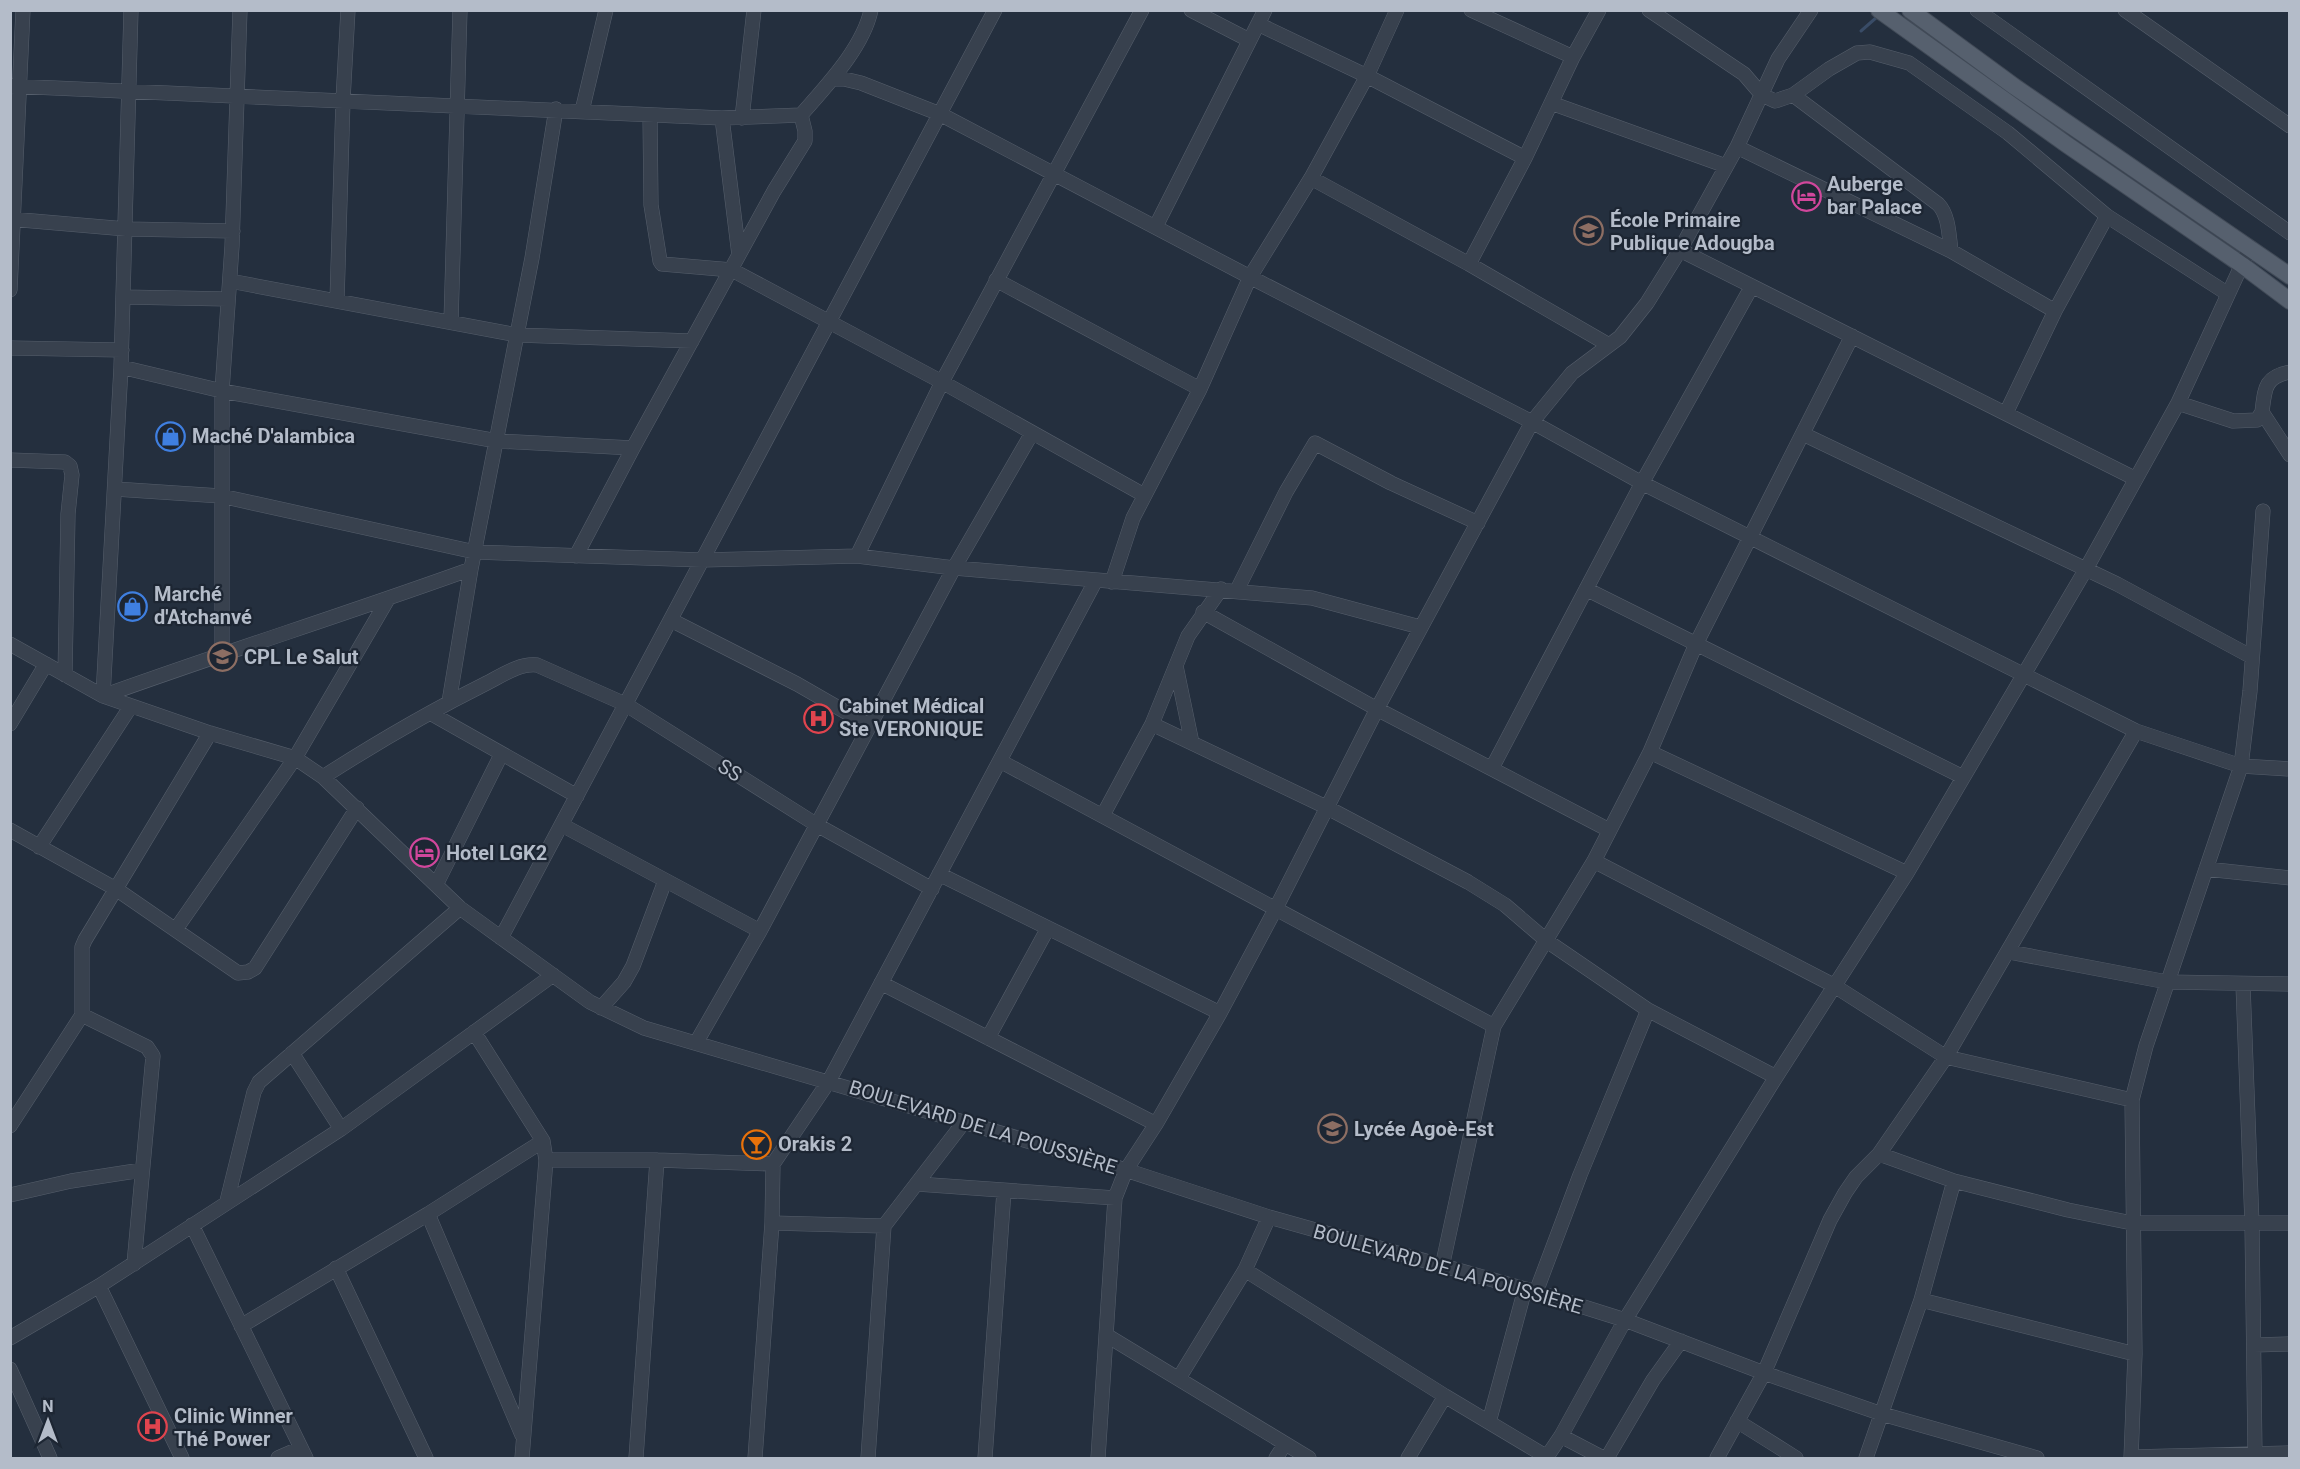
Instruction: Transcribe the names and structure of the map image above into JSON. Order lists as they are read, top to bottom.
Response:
{
  "streets": {
    "street": ["SS", "BOULEVARD DE LA POUSSIÈRE"]
  },
  "places": {
    "hotel": ["Auberge bar Palace", "Hotel LGK2"],
    "school or university": ["École Primaire Publique Adougba", "CPL Le Salut", "Lycée Agoè-Est"],
    "shop": ["Maché D'alambica", "Marché d'Atchanvé"],
    "hospital": ["Cabinet Médical Ste VERONIQUE", "Clinic Winner Thé Power"],
    "bar": ["Orakis 2"]
  },
  "north": "top"
}
